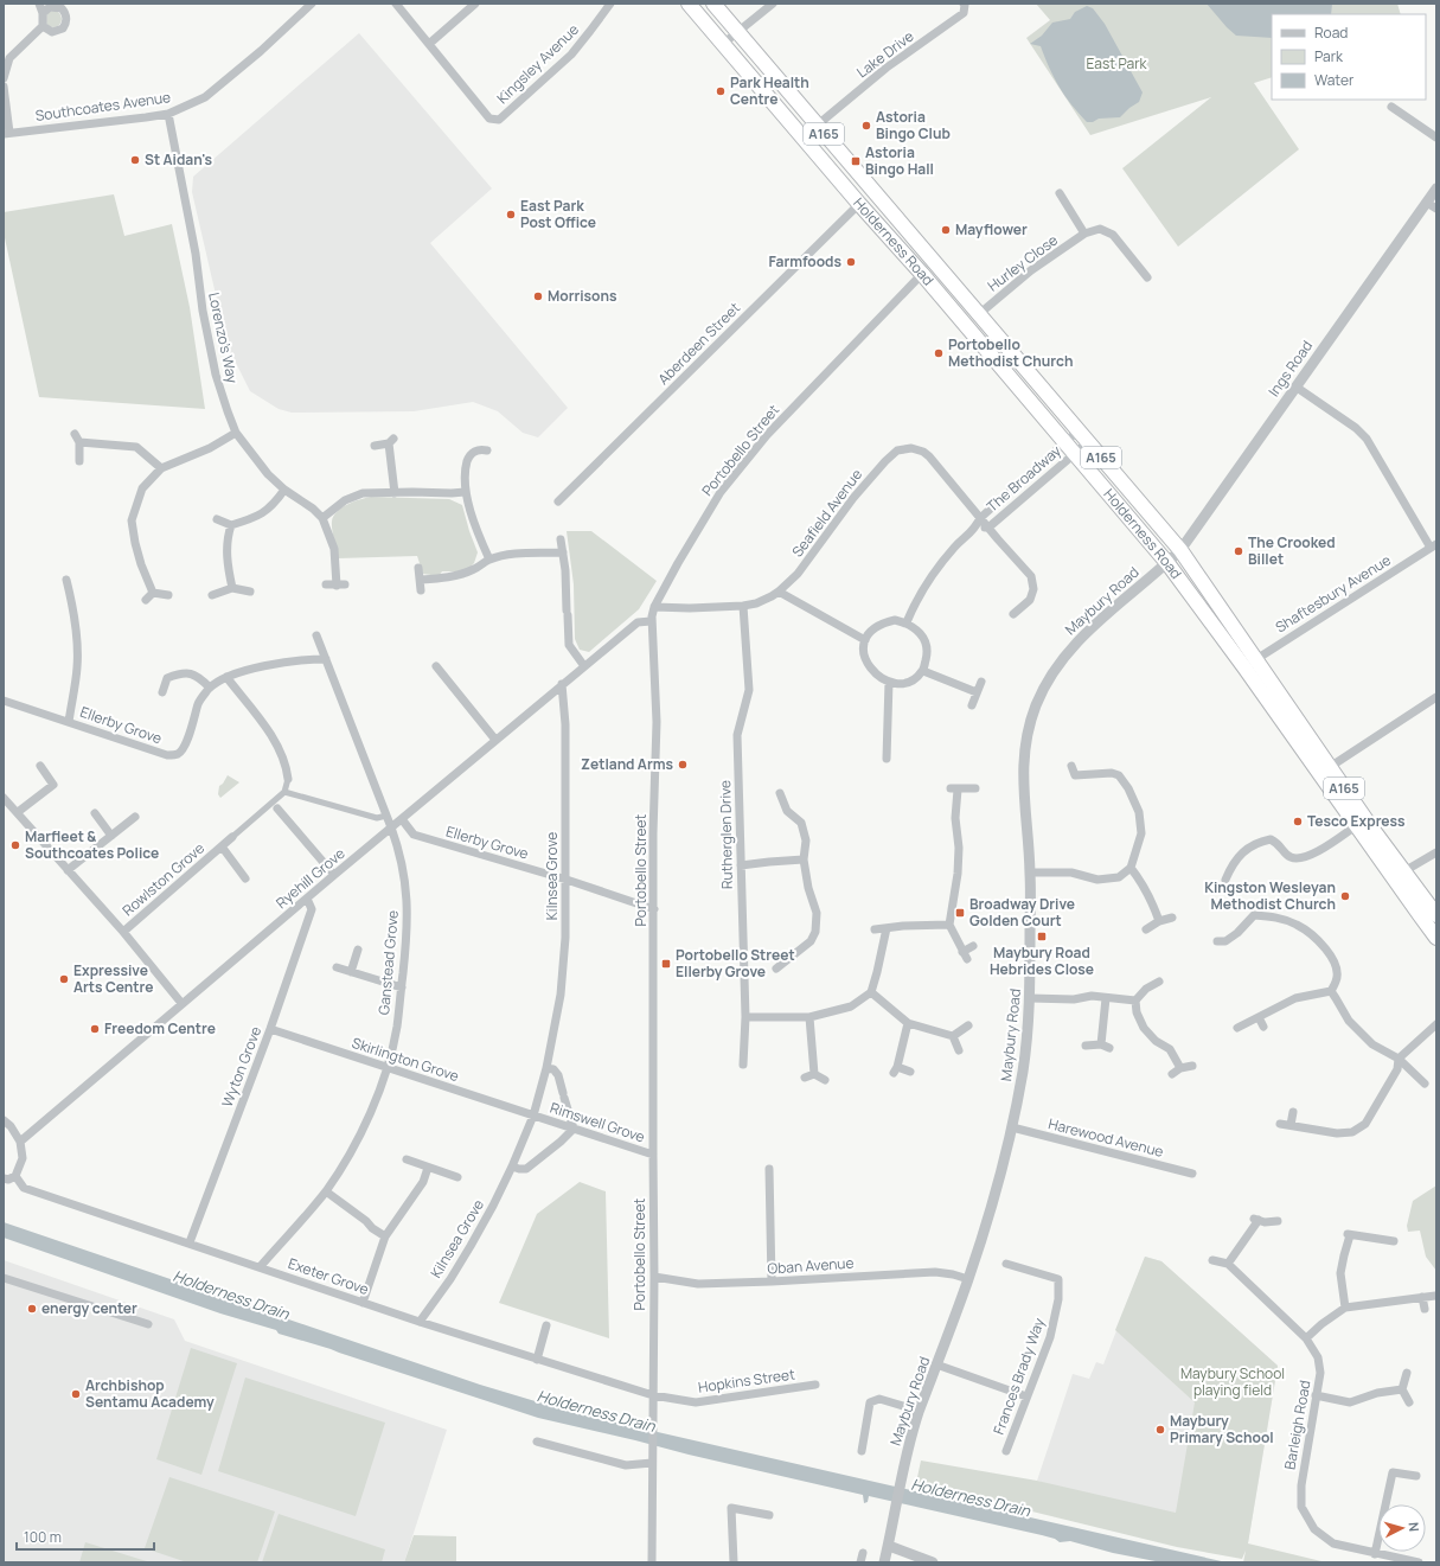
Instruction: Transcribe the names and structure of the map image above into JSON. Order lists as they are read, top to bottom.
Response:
{
  "streets": {
    "highway": ["A165", "Holderness Road"],
    "street": [
      "Lake Drive",
      "Kingsley Avenue",
      "Southcoates Avenue",
      "Hurley Close",
      "Lorenzo's Way",
      "Aberdeen Street",
      "Ings Road",
      "Portobello Street",
      "The Broadway",
      "Seafield Avenue",
      "Shaftesbury Avenue",
      "Maybury Road",
      "Ellerby Grove",
      "Rutherglen Drive",
      "Kilnsea Grove",
      "Ryehill Grove",
      "Rowlston Grove",
      "Ganstead Grove",
      "Skirlington Grove",
      "Wyton Grove",
      "Rimswell Grove",
      "Harewood Avenue",
      "Oban Avenue",
      "Exeter Grove",
      "Frances Brady Way",
      "Hopkins Street",
      "Barleigh Road"
    ]
  },
  "crossings": [
    ["Lake Drive", "Holderness Road"],
    ["Southcoates Avenue", "Lorenzo's Way"],
    ["Holderness Road", "Hurley Close"],
    ["Holderness Road", "Aberdeen Street"],
    ["Holderness Road", "Ings Road"],
    ["Holderness Road", "Portobello Street"],
    ["Holderness Road", "The Broadway"],
    ["Holderness Road", "Shaftesbury Avenue"],
    ["Holderness Road", "Maybury Road"],
    ["Ings Road", "Maybury Road"],
    ["Portobello Street", "Seafield Avenue"],
    ["Portobello Street", "Ellerby Grove"],
    ["Portobello Street", "Ryehill Grove"],
    ["Portobello Street", "Rimswell Grove"],
    ["Portobello Street", "Oban Avenue"],
    ["Portobello Street", "Exeter Grove"],
    ["Portobello Street", "Hopkins Street"],
    ["The Broadway", "Seafield Avenue"],
    ["Seafield Avenue", "Rutherglen Drive"],
    ["Maybury Road", "Harewood Avenue"],
    ["Maybury Road", "Oban Avenue"],
    ["Ellerby Grove", "Kilnsea Grove"],
    ["Ellerby Grove", "Ryehill Grove"],
    ["Ellerby Grove", "Ganstead Grove"],
    ["Kilnsea Grove", "Ryehill Grove"],
    ["Kilnsea Grove", "Skirlington Grove"],
    ["Kilnsea Grove", "Rimswell Grove"],
    ["Kilnsea Grove", "Exeter Grove"],
    ["Ryehill Grove", "Ganstead Grove"],
    ["Ryehill Grove", "Wyton Grove"],
    ["Ganstead Grove", "Skirlington Grove"],
    ["Ganstead Grove", "Exeter Grove"],
    ["Skirlington Grove", "Wyton Grove"],
    ["Skirlington Grove", "Rimswell Grove"],
    ["Wyton Grove", "Exeter Grove"],
    ["Exeter Grove", "Hopkins Street"]
  ],
  "water": ["Holderness Drain"],
  "parks": ["East Park", "Maybury School playing field"],
  "places": {
    "other": [
      "Park Health Centre",
      "Astoria Bingo Club",
      "St Aidan's",
      "East Park Post Office",
      "Mayflower",
      "Farmfoods",
      "Morrisons",
      "Portobello Methodist Church",
      "The Crooked Billet",
      "Zetland Arms",
      "Tesco Express",
      "Marfleet & Southcoates Police",
      "Kingston Wesleyan Methodist Church",
      "Expressive Arts Centre",
      "Freedom Centre",
      "energy center",
      "Archbishop Sentamu Academy",
      "Maybury Primary School"
    ],
    "transit": [
      "Astoria Bingo Hall",
      "Broadway Drive Golden Court",
      "Maybury Road Hebrides Close",
      "Portobello Street Ellerby Grove"
    ]
  },
  "legend": ["Road", "Park", "Water"],
  "scale_bar": "100 m",
  "north": "right"
}
